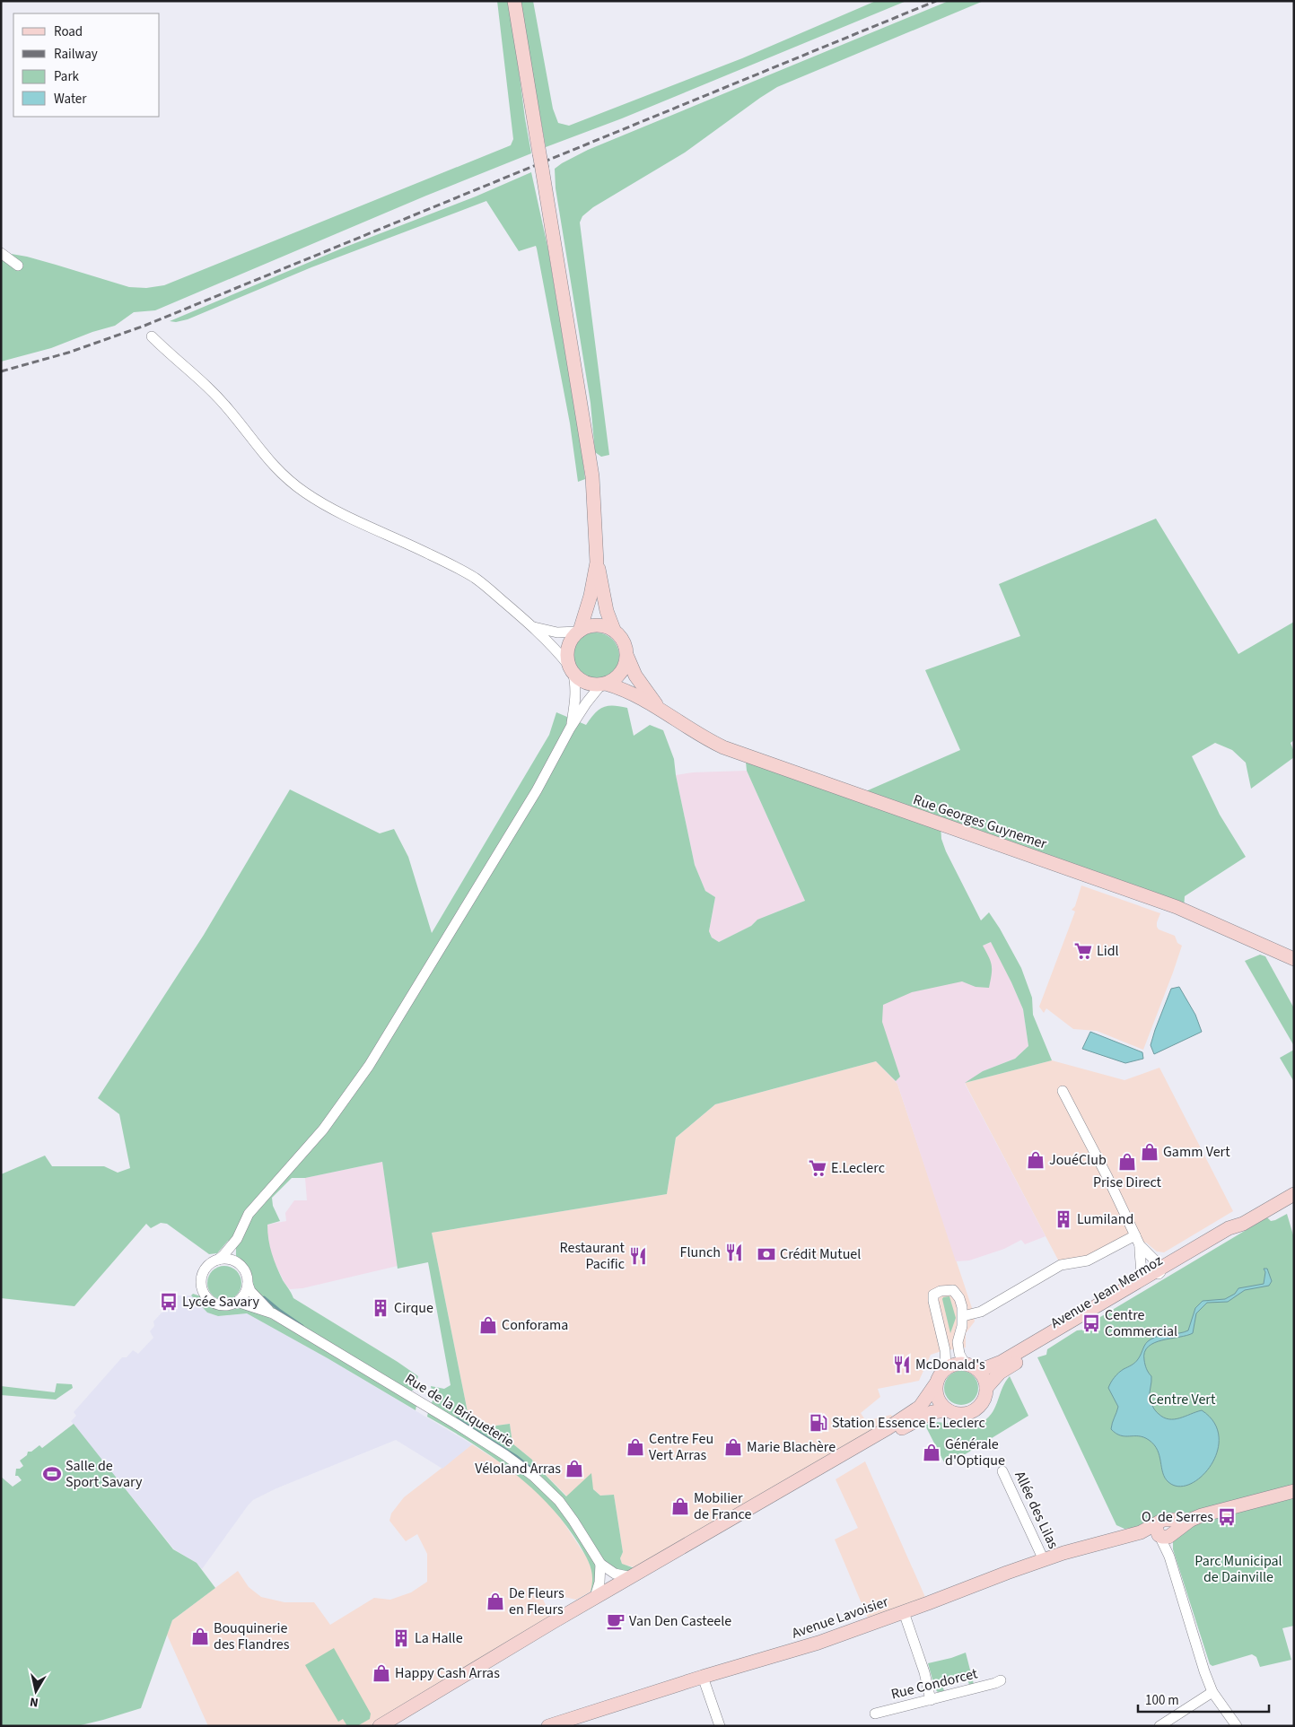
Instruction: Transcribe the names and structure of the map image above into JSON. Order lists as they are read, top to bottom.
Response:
{
  "streets": {
    "main road": ["Rue Georges Guynemer", "Avenue Jean Mermoz", "Avenue Lavoisier"],
    "street": ["Rue de la Briqueterie", "Allée des Lilas", "Rue Condorcet"]
  },
  "crossings": [
    ["Allée des Lilas", "Avenue Lavoisier"]
  ],
  "parks": ["Centre Vert", "Parc Municipal de Dainville"],
  "places": {
    "supermarket": ["Lidl", "E.Leclerc"],
    "shop": [
      "Gamm Vert",
      "JouéClub",
      "Prise Direct",
      "Conforama",
      "Centre Feu Vert Arras",
      "Marie Blachère",
      "Générale d'Optique",
      "Véloland Arras",
      "Mobilier de France",
      "De Fleurs en Fleurs",
      "Bouquinerie des Flandres",
      "Happy Cash Arras"
    ],
    "building": ["Lumiland", "Cirque", "La Halle"],
    "restaurant": ["Flunch", "Restaurant Pacific", "McDonald's"],
    "bank": ["Crédit Mutuel"],
    "bus stop": ["Lycée Savary", "Centre Commercial", "O. de Serres"],
    "fuel station": ["Station Essence E. Leclerc"],
    "sports": ["Salle de Sport Savary"],
    "cafe": ["Van Den Casteele"]
  },
  "legend": [
    "Road",
    "Railway",
    "Park",
    "Water"
  ],
  "scale_bar": "100 m",
  "north": "bottom"
}
